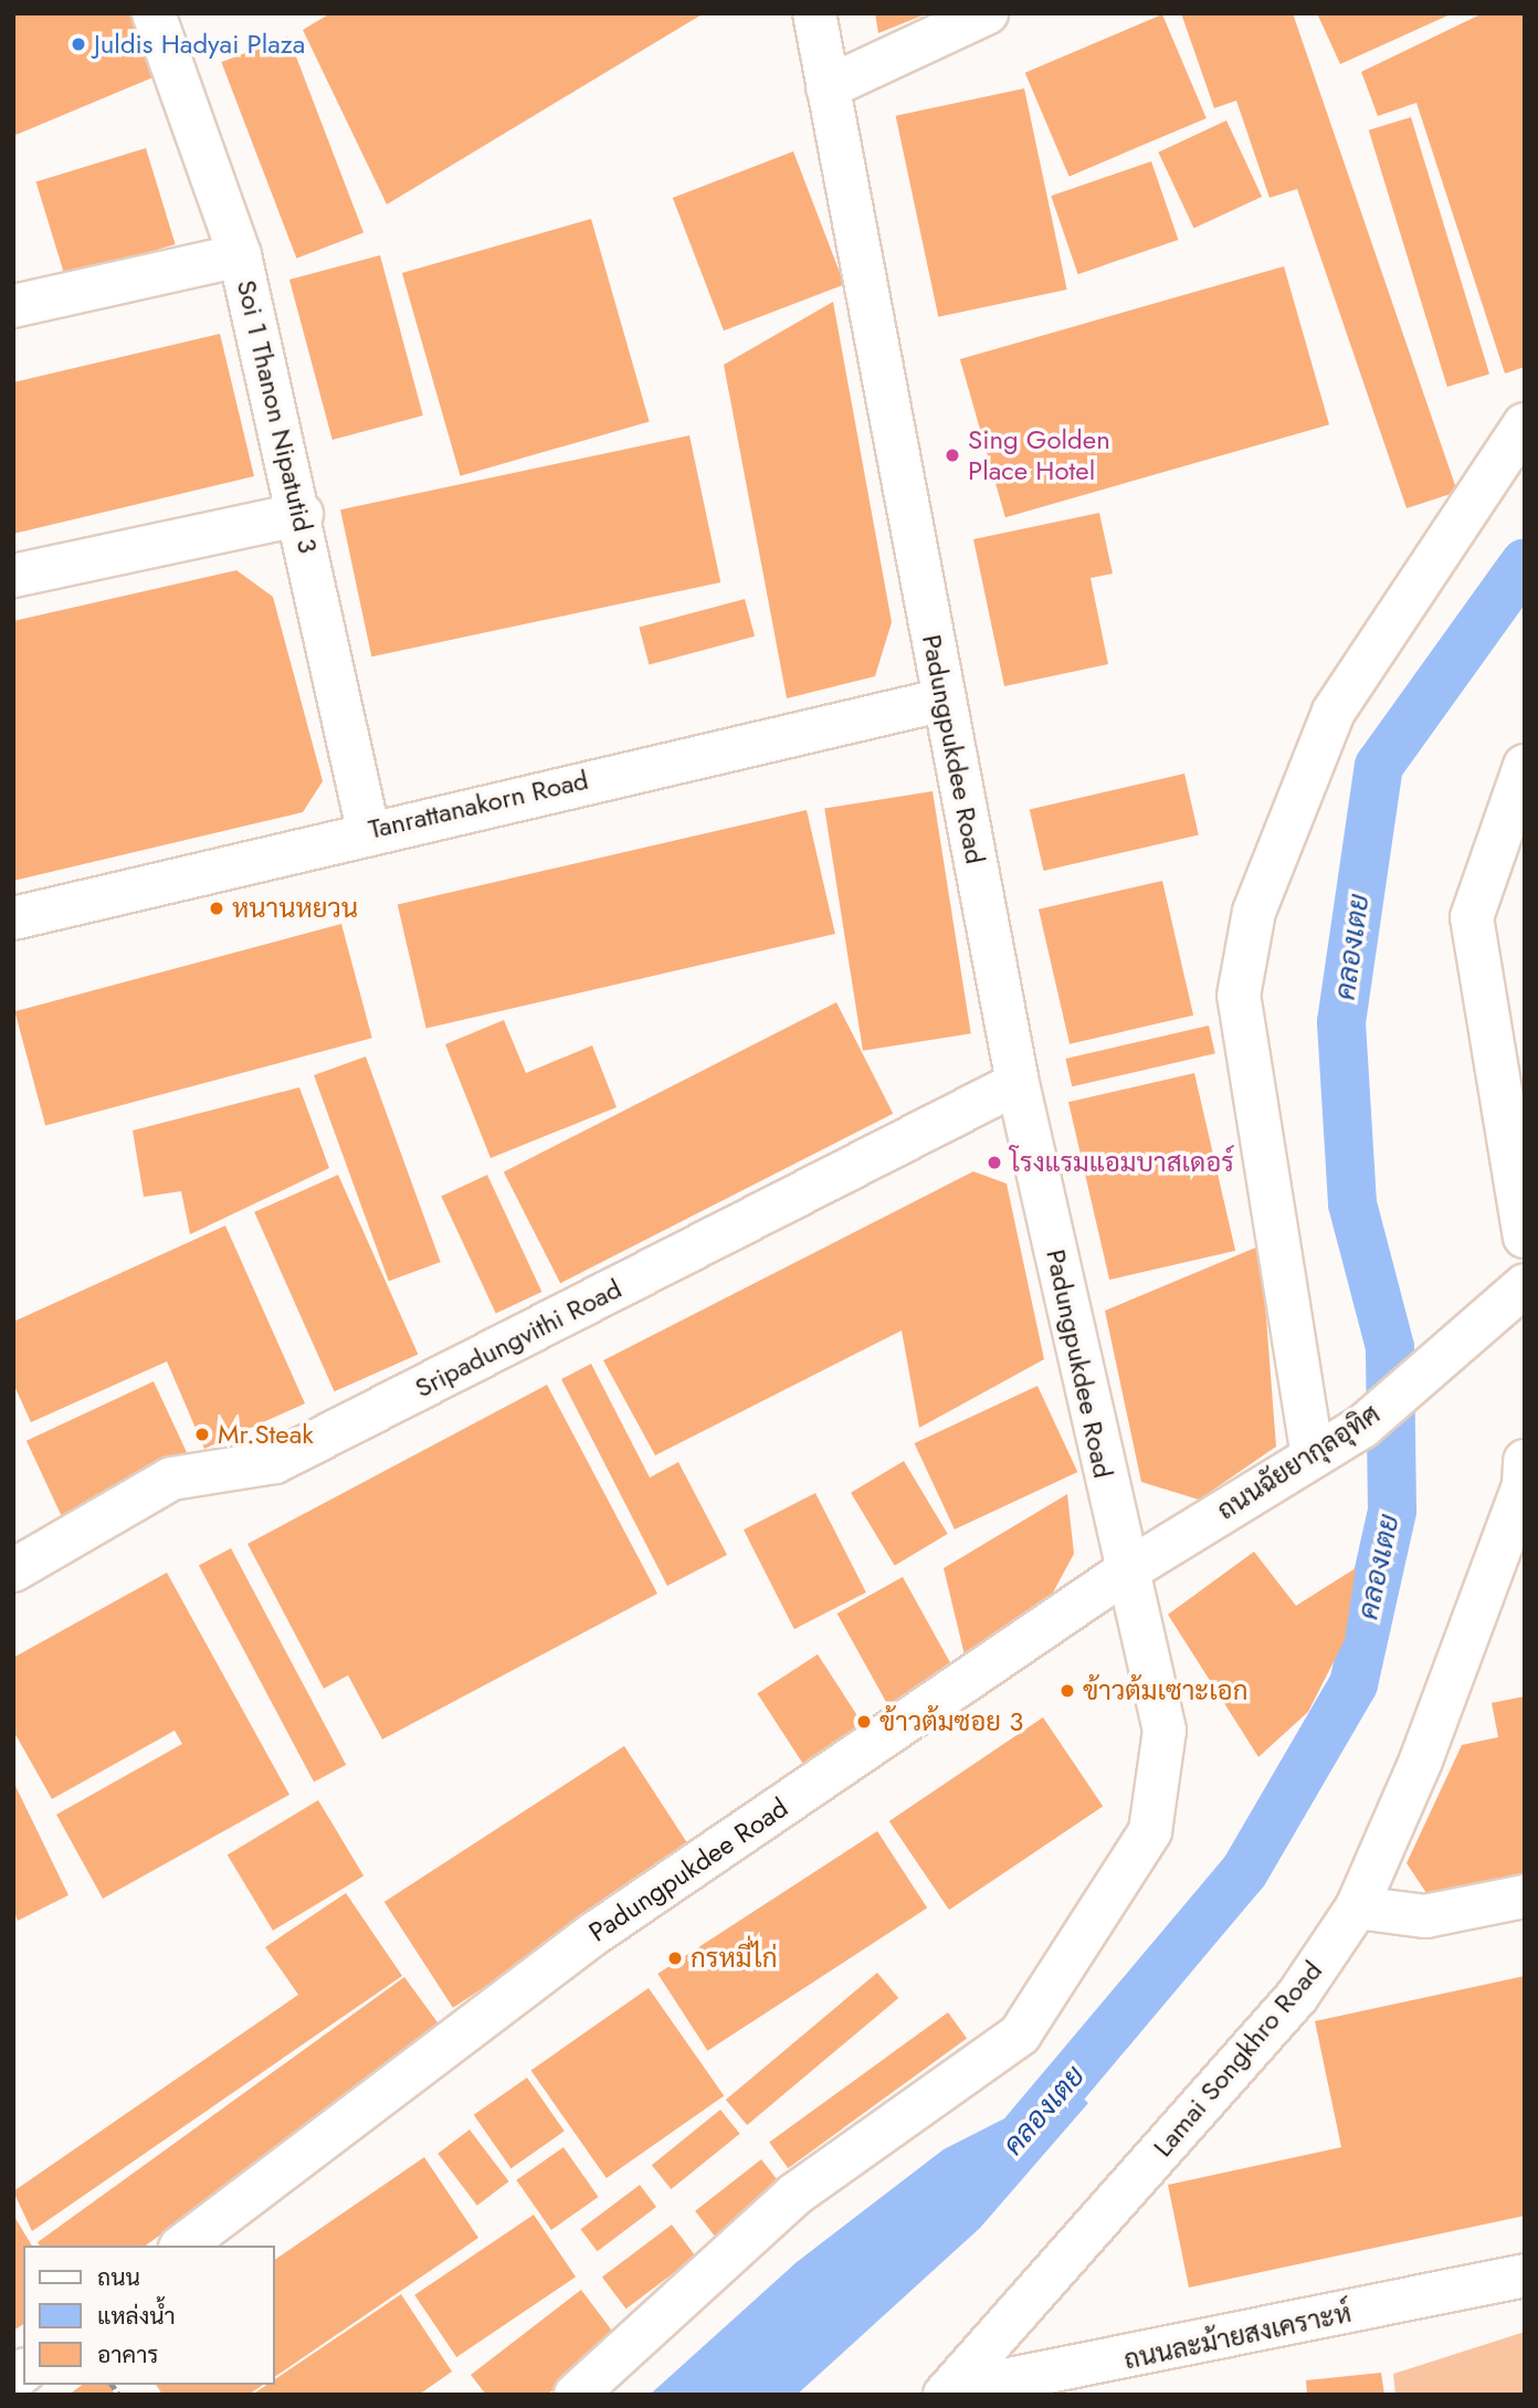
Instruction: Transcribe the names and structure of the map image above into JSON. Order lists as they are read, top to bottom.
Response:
{
  "streets": {
    "street": [
      "Soi 1 Thanon Nipatutid 3",
      "Padungpukdee Road",
      "Tanrattanakorn Road",
      "Sripadungvithi Road",
      "ถนนฉัยยากุลอุทิศ",
      "Lamai Songkhro Road",
      "ถนนละม้ายสงเคราะห์"
    ]
  },
  "crossings": [
    ["Soi 1 Thanon Nipatutid 3", "Tanrattanakorn Road"],
    ["Padungpukdee Road", "Tanrattanakorn Road"],
    ["Padungpukdee Road", "Sripadungvithi Road"],
    ["Padungpukdee Road", "ถนนฉัยยากุลอุทิศ"],
    ["Lamai Songkhro Road", "ถนนละม้ายสงเคราะห์"]
  ],
  "water": ["คลองเตย"],
  "places": [
    "Juldis Hadyai Plaza",
    "Sing Golden Place Hotel",
    "หนานหยวน",
    "โรงแรมแอมบาสเดอร์",
    "Mr.Steak",
    "ข้าวต้มเซาะเอก",
    "ข้าวต้มซอย 3",
    "กรหมี่ไก่"
  ],
  "legend": ["ถนน", "แหล่งน้ำ", "อาคาร"]
}
